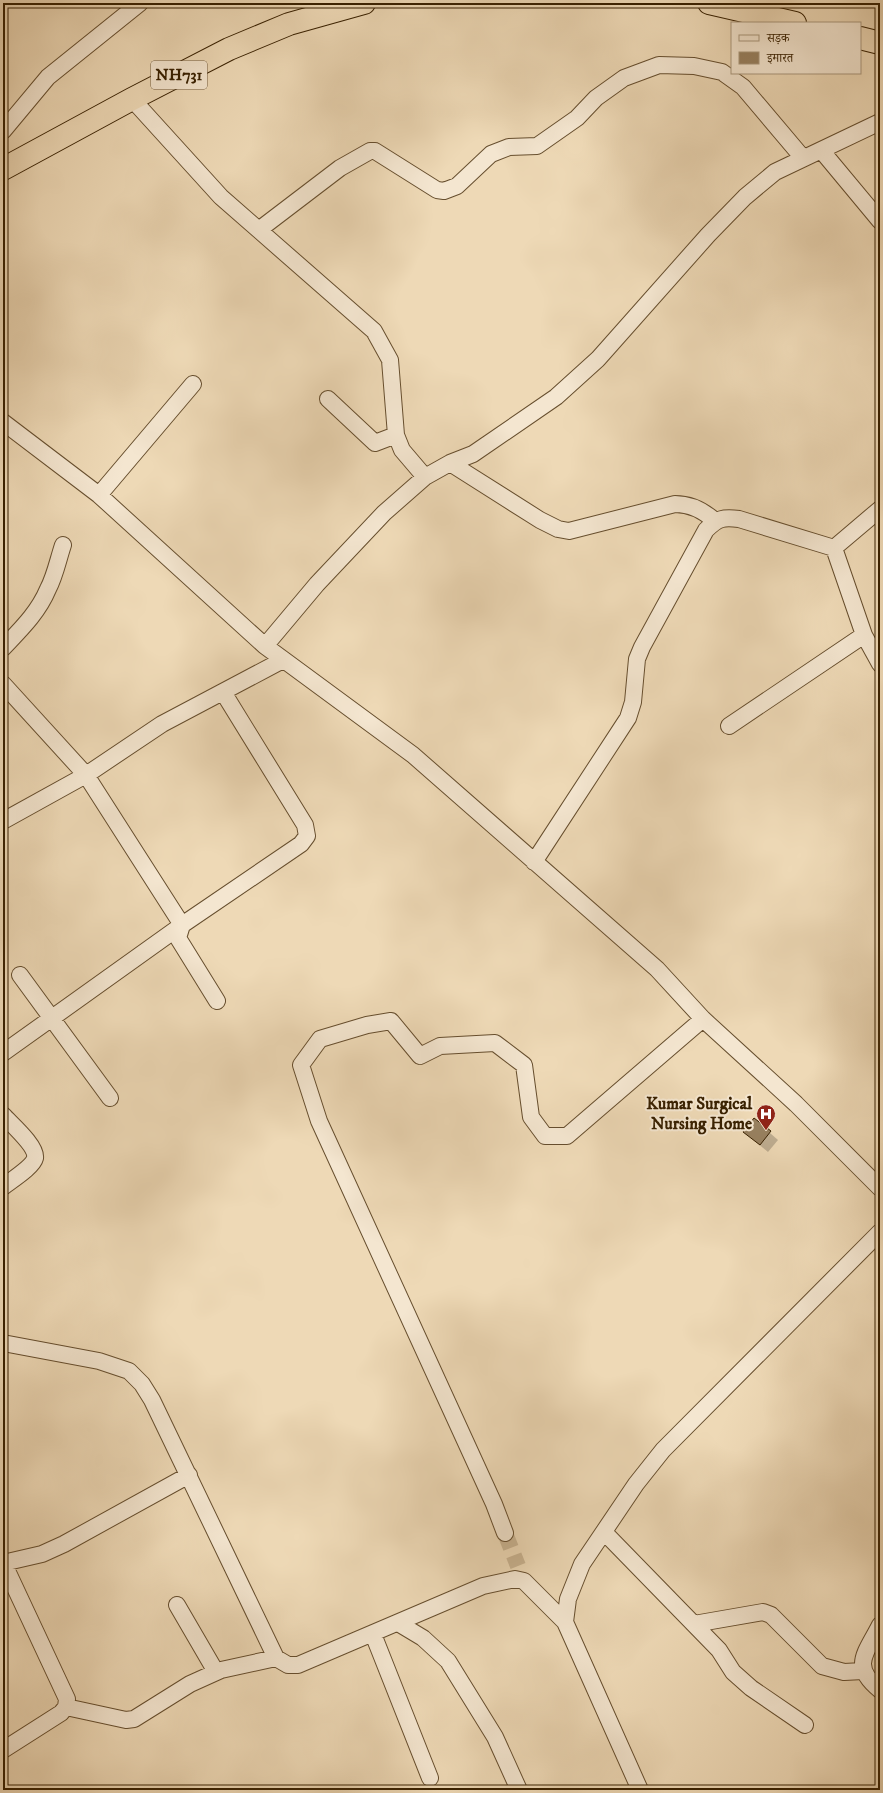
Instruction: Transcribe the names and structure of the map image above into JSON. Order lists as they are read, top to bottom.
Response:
{
  "streets": {
    "highway": ["NH731"]
  },
  "places": {
    "hospital": ["Kumar Surgical Nursing Home"]
  },
  "legend": ["सड़क", "इमारत"]
}
